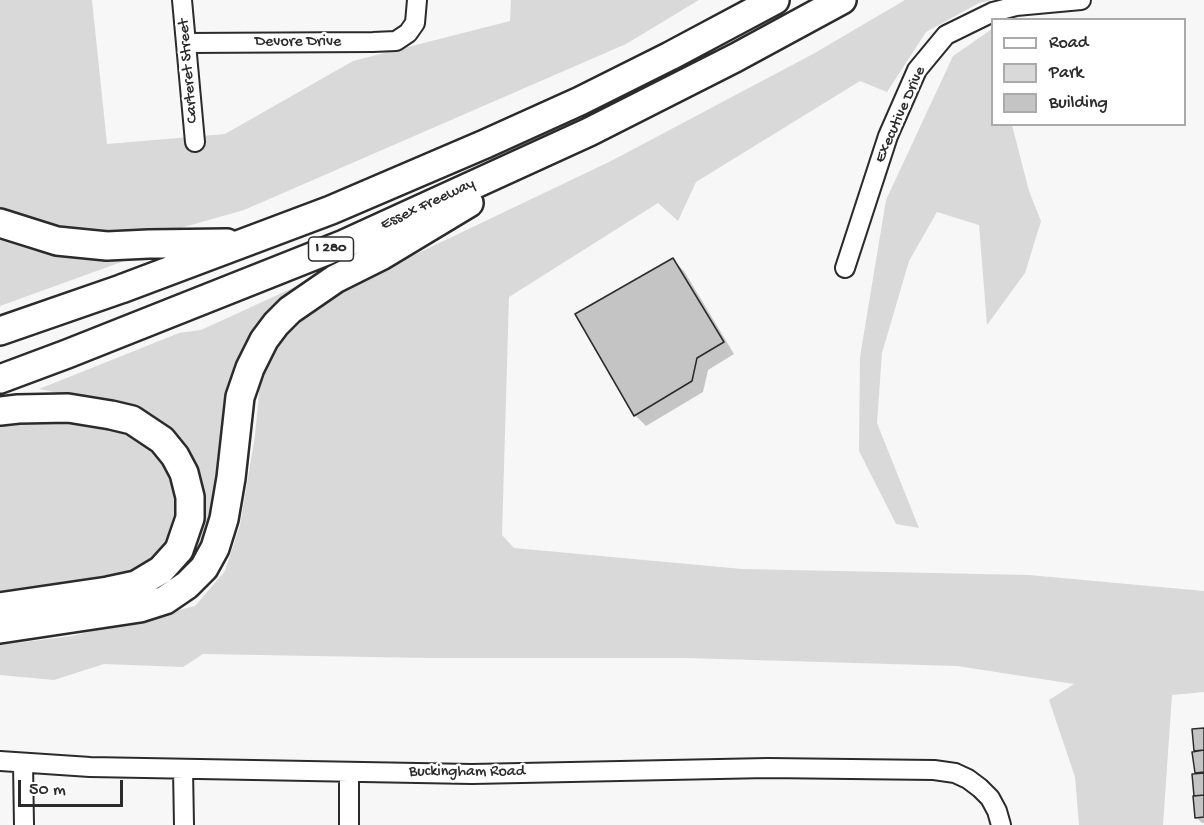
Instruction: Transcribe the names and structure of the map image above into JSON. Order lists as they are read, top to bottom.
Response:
{
  "streets": {
    "highway": ["Essex Freeway", "I 280"],
    "street": [
      "Devore Drive",
      "Carteret Street",
      "Executive Drive",
      "Buckingham Road"
    ]
  },
  "crossings": [
    ["Devore Drive", "Carteret Street"]
  ],
  "legend": ["Road", "Park", "Building"],
  "scale_bar": "50 m"
}
